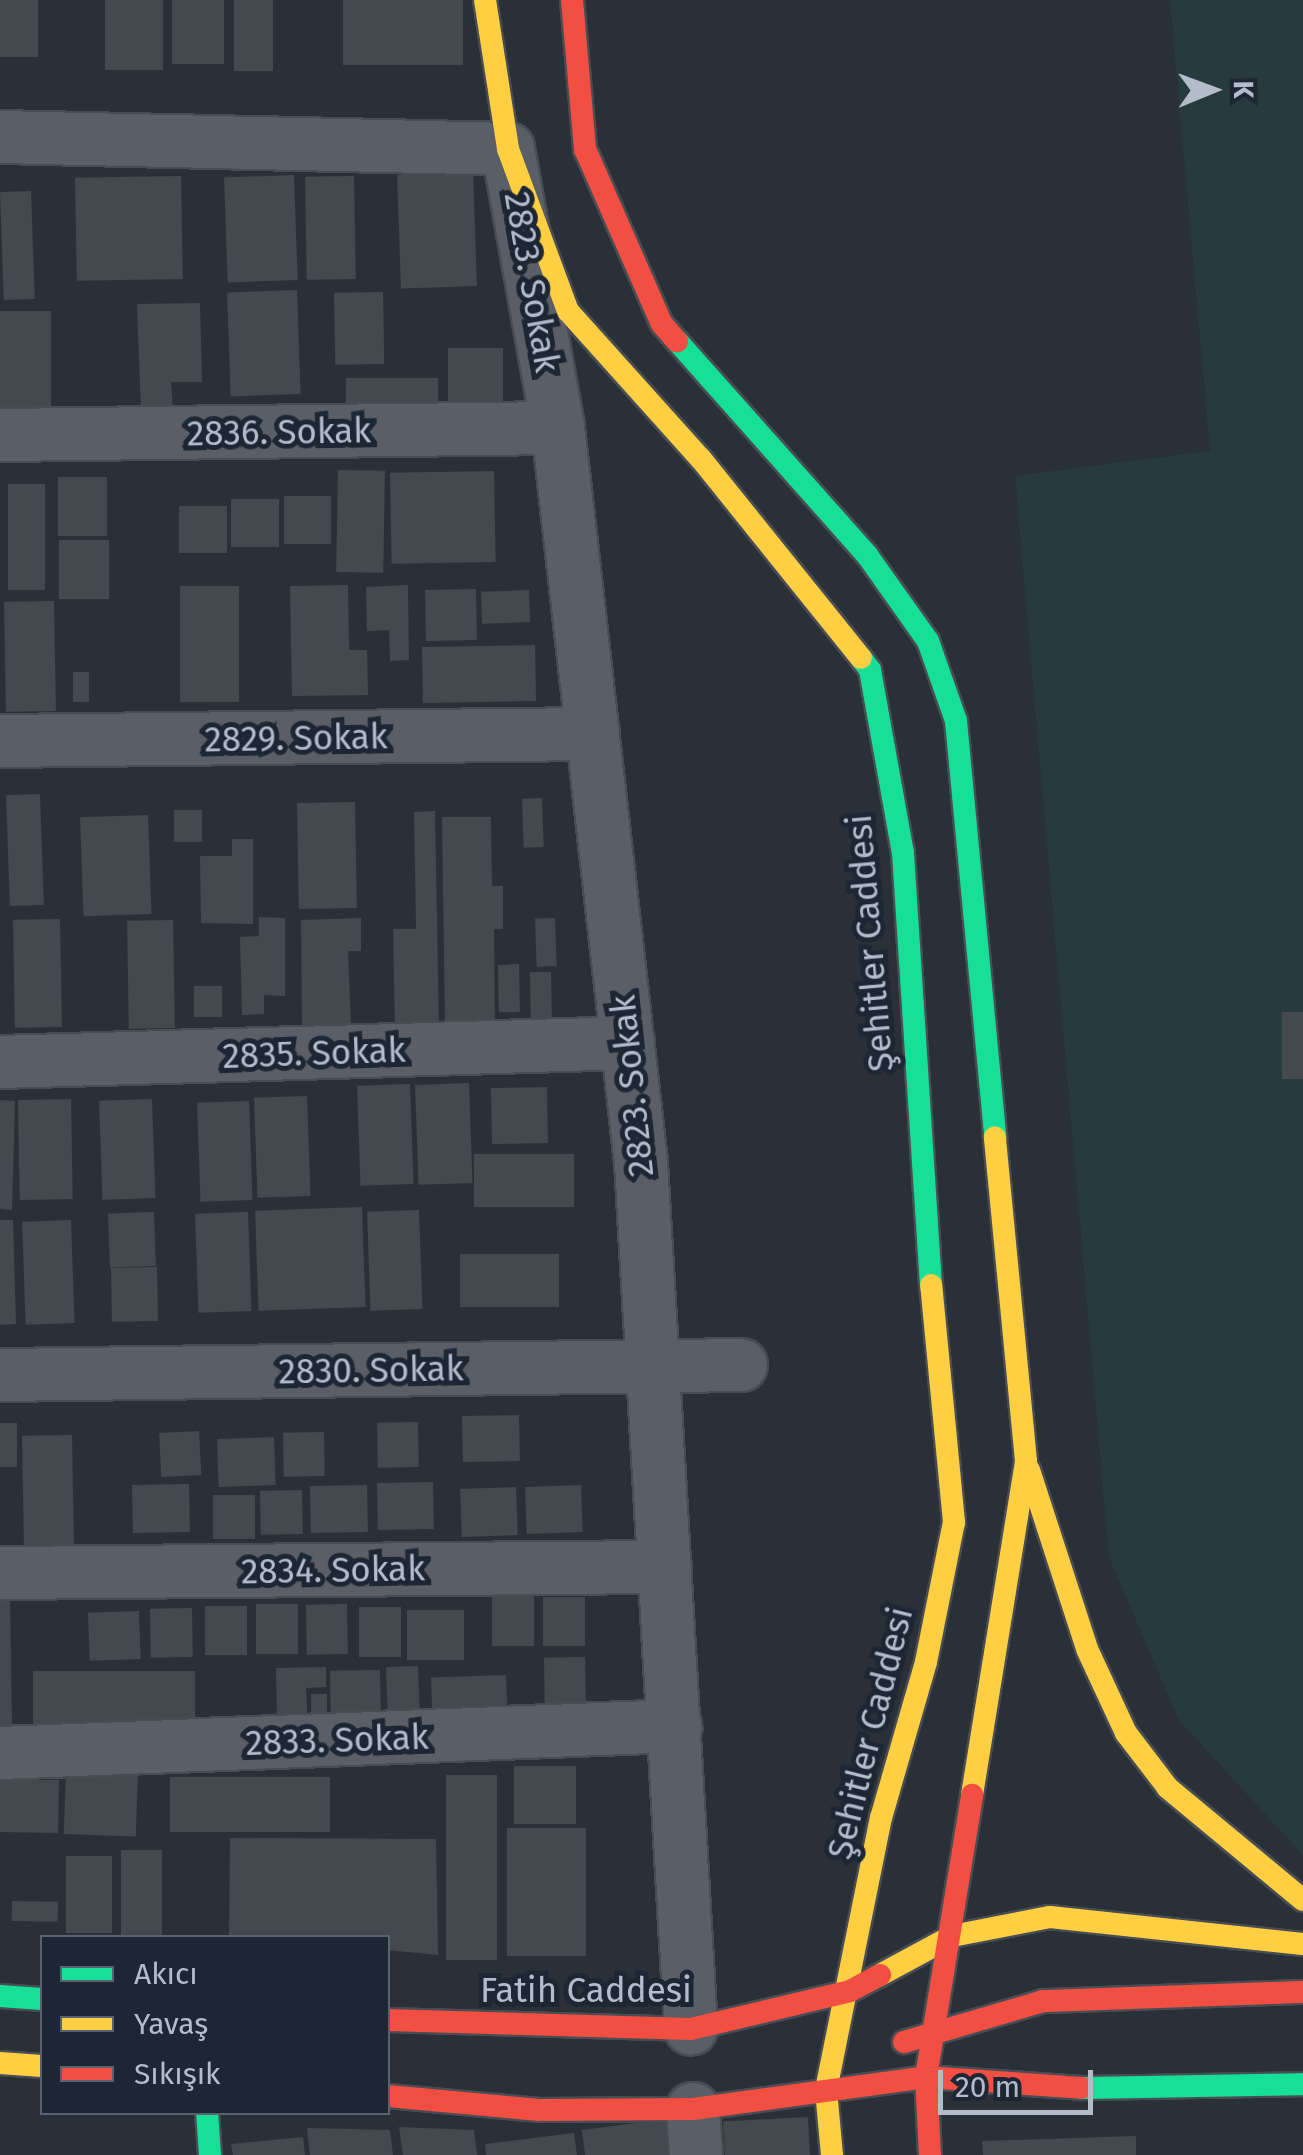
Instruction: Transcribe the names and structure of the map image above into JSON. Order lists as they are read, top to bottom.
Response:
{
  "streets": {
    "main road": ["Şehitler Caddesi", "Fatih Caddesi"],
    "street": [
      "2823. Sokak",
      "2836. Sokak",
      "2829. Sokak",
      "2835. Sokak",
      "2830. Sokak",
      "2834. Sokak",
      "2833. Sokak"
    ]
  },
  "crossings": [
    ["2823. Sokak", "2836. Sokak"],
    ["2823. Sokak", "2829. Sokak"],
    ["2823. Sokak", "Şehitler Caddesi"],
    ["2823. Sokak", "2835. Sokak"],
    ["2823. Sokak", "2830. Sokak"],
    ["2823. Sokak", "2834. Sokak"],
    ["2823. Sokak", "2833. Sokak"],
    ["2823. Sokak", "Fatih Caddesi"],
    ["Şehitler Caddesi", "Fatih Caddesi"]
  ],
  "legend": ["Akıcı", "Yavaş", "Sıkışık"],
  "scale_bar": "20 m",
  "north": "right"
}
